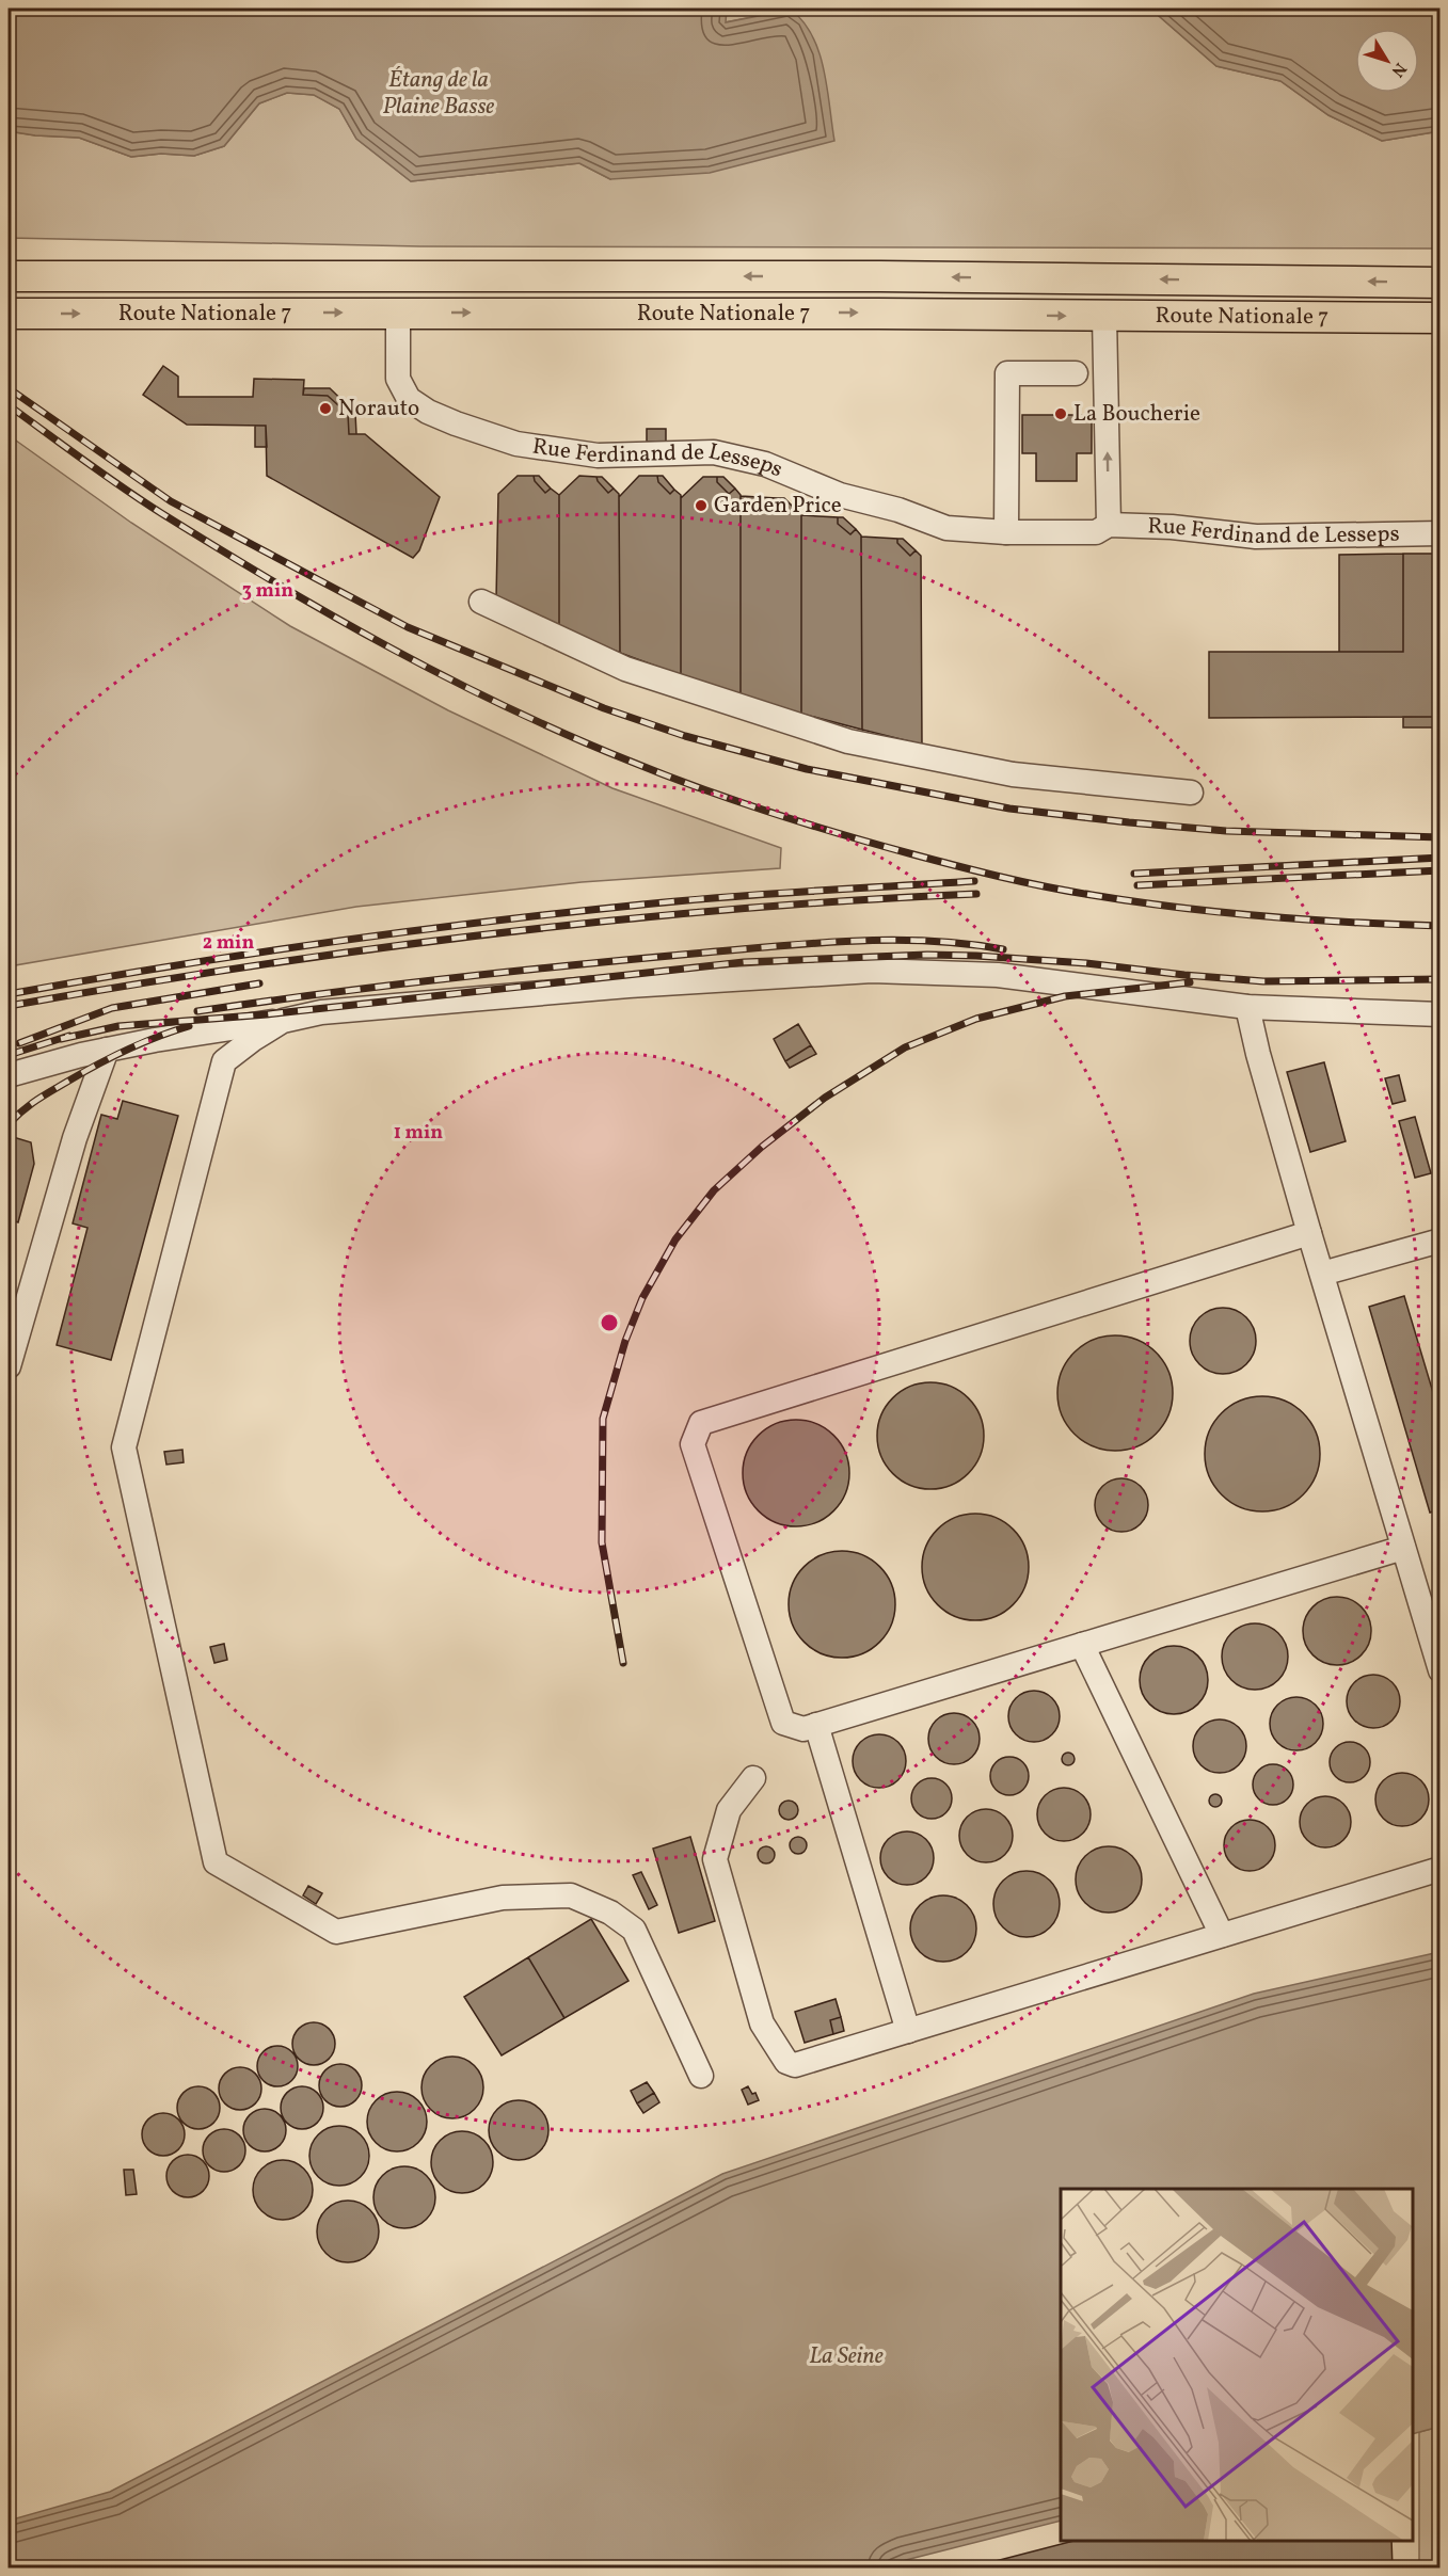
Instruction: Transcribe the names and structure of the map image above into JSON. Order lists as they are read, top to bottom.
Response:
{
  "streets": {
    "main road": ["Route Nationale 7"],
    "street": ["Rue Ferdinand de Lesseps"]
  },
  "crossings": [
    ["Route Nationale 7", "Rue Ferdinand de Lesseps"]
  ],
  "water": ["Étang de la Plaine Basse", "La Seine"],
  "places": ["Norauto", "La Boucherie", "Garden Price"],
  "north": "bottom right",
  "rings": ["3 min", "2 min", "1 min"]
}
